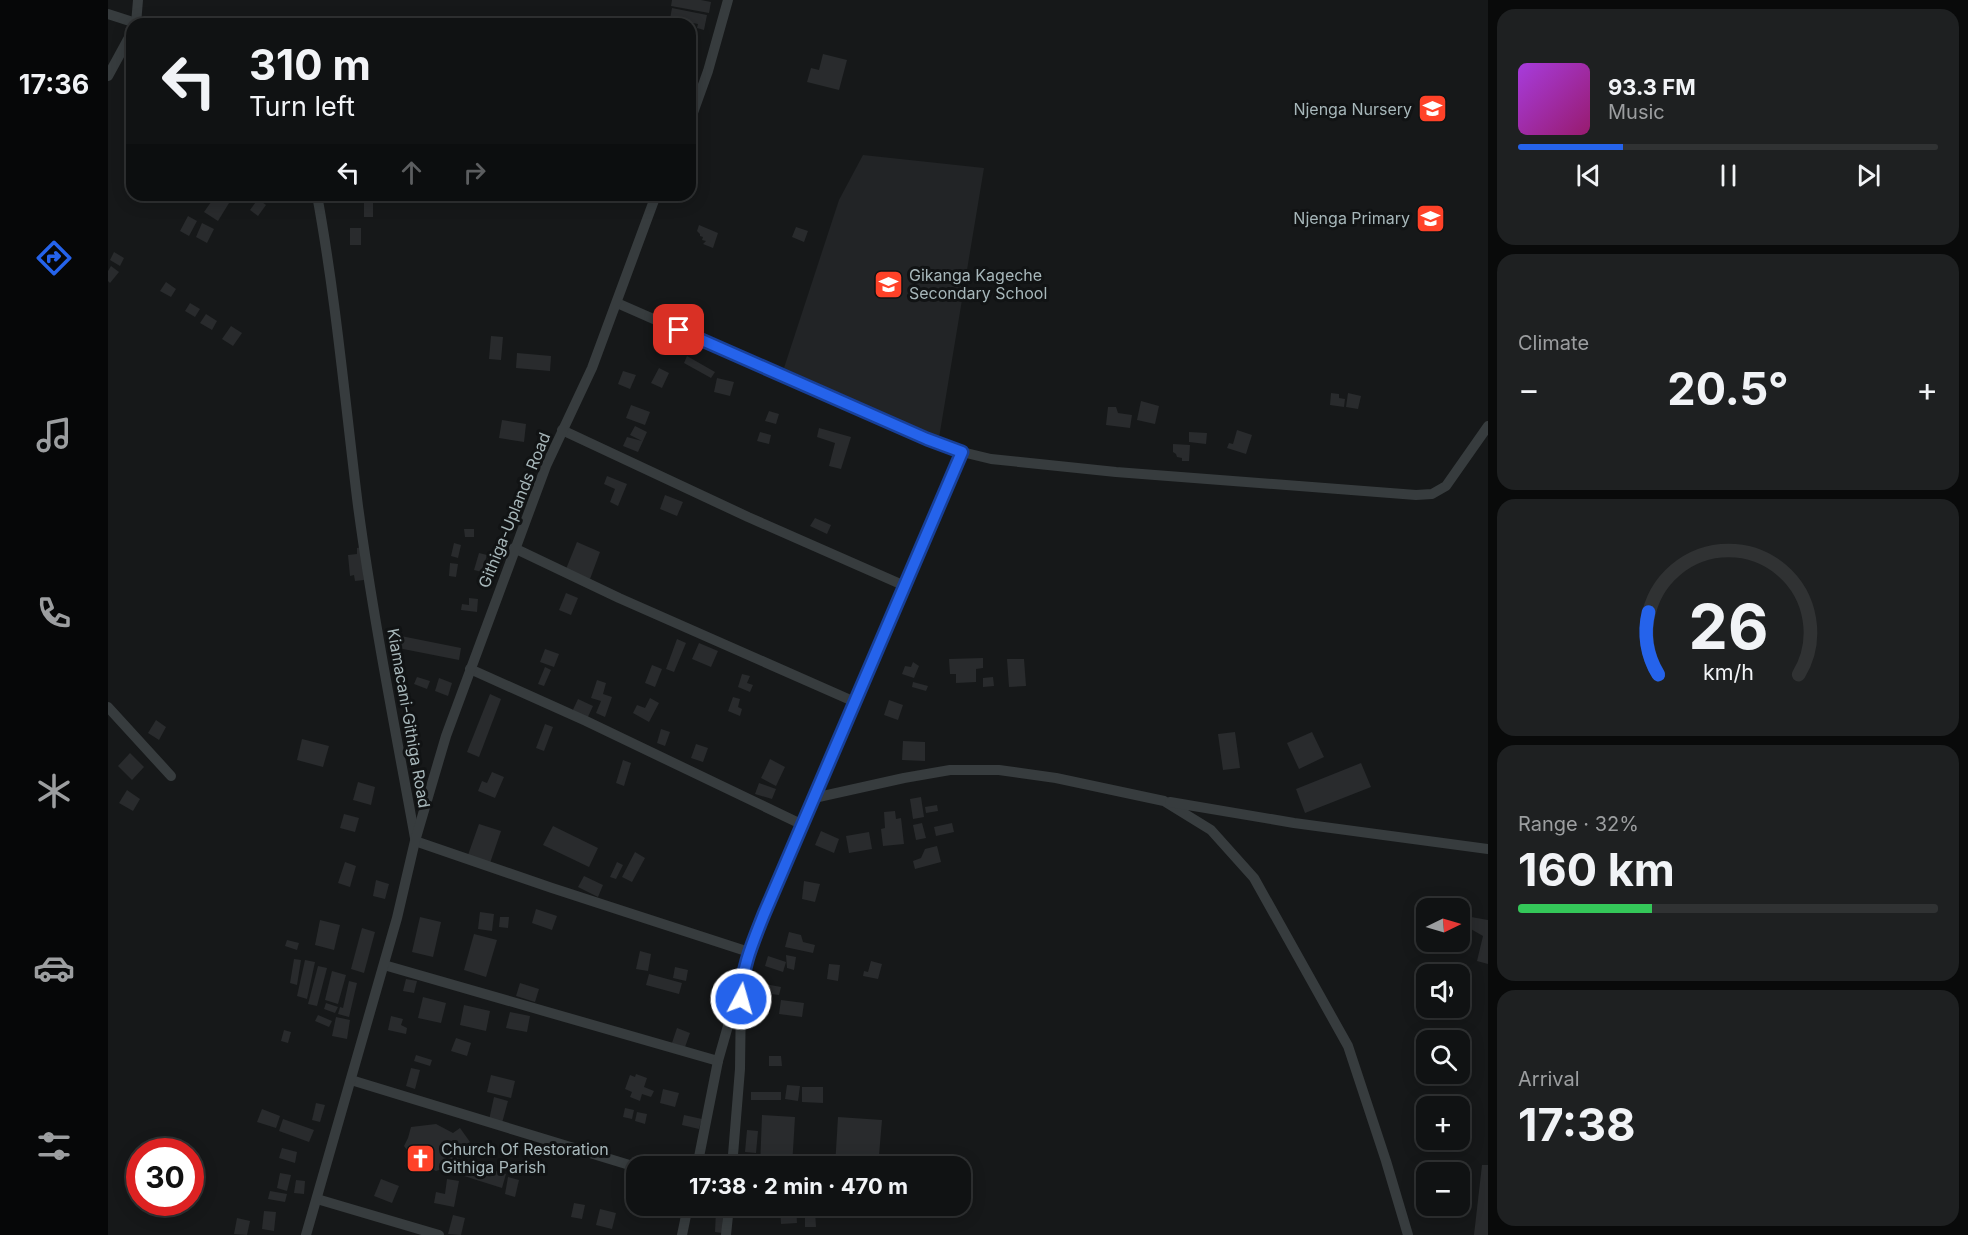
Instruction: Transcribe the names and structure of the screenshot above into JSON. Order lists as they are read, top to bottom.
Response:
{
  "streets": {
    "street": ["Githiga-Uplands Road", "Kiamacani-Githiga Road"]
  },
  "crossings": [
    ["Githiga-Uplands Road", "Kiamacani-Githiga Road"]
  ],
  "places": {
    "school or university": ["Njenga Nursery", "Njenga Primary", "Gikanga Kageche Secondary School"],
    "church": ["Church Of Restoration Githiga Parish"]
  },
  "north": "right",
  "page": {
    "tabs": "17:36",
    "turn": ["310 m", "Turn left"],
    "song": ["93.3 FM", "Music"],
    "tile": [
      "Climate",
      ["Range · 32%", "160 km"],
      ["Arrival", "17:38"]
    ],
    "heat": ["−", "20.5°", "+"],
    "map_buttons": ["+", "−"],
    "limit": "30",
    "trip": "17:38 · 2 min · 470 m",
    "gauge": ["26", "km/h"]
  }
}
